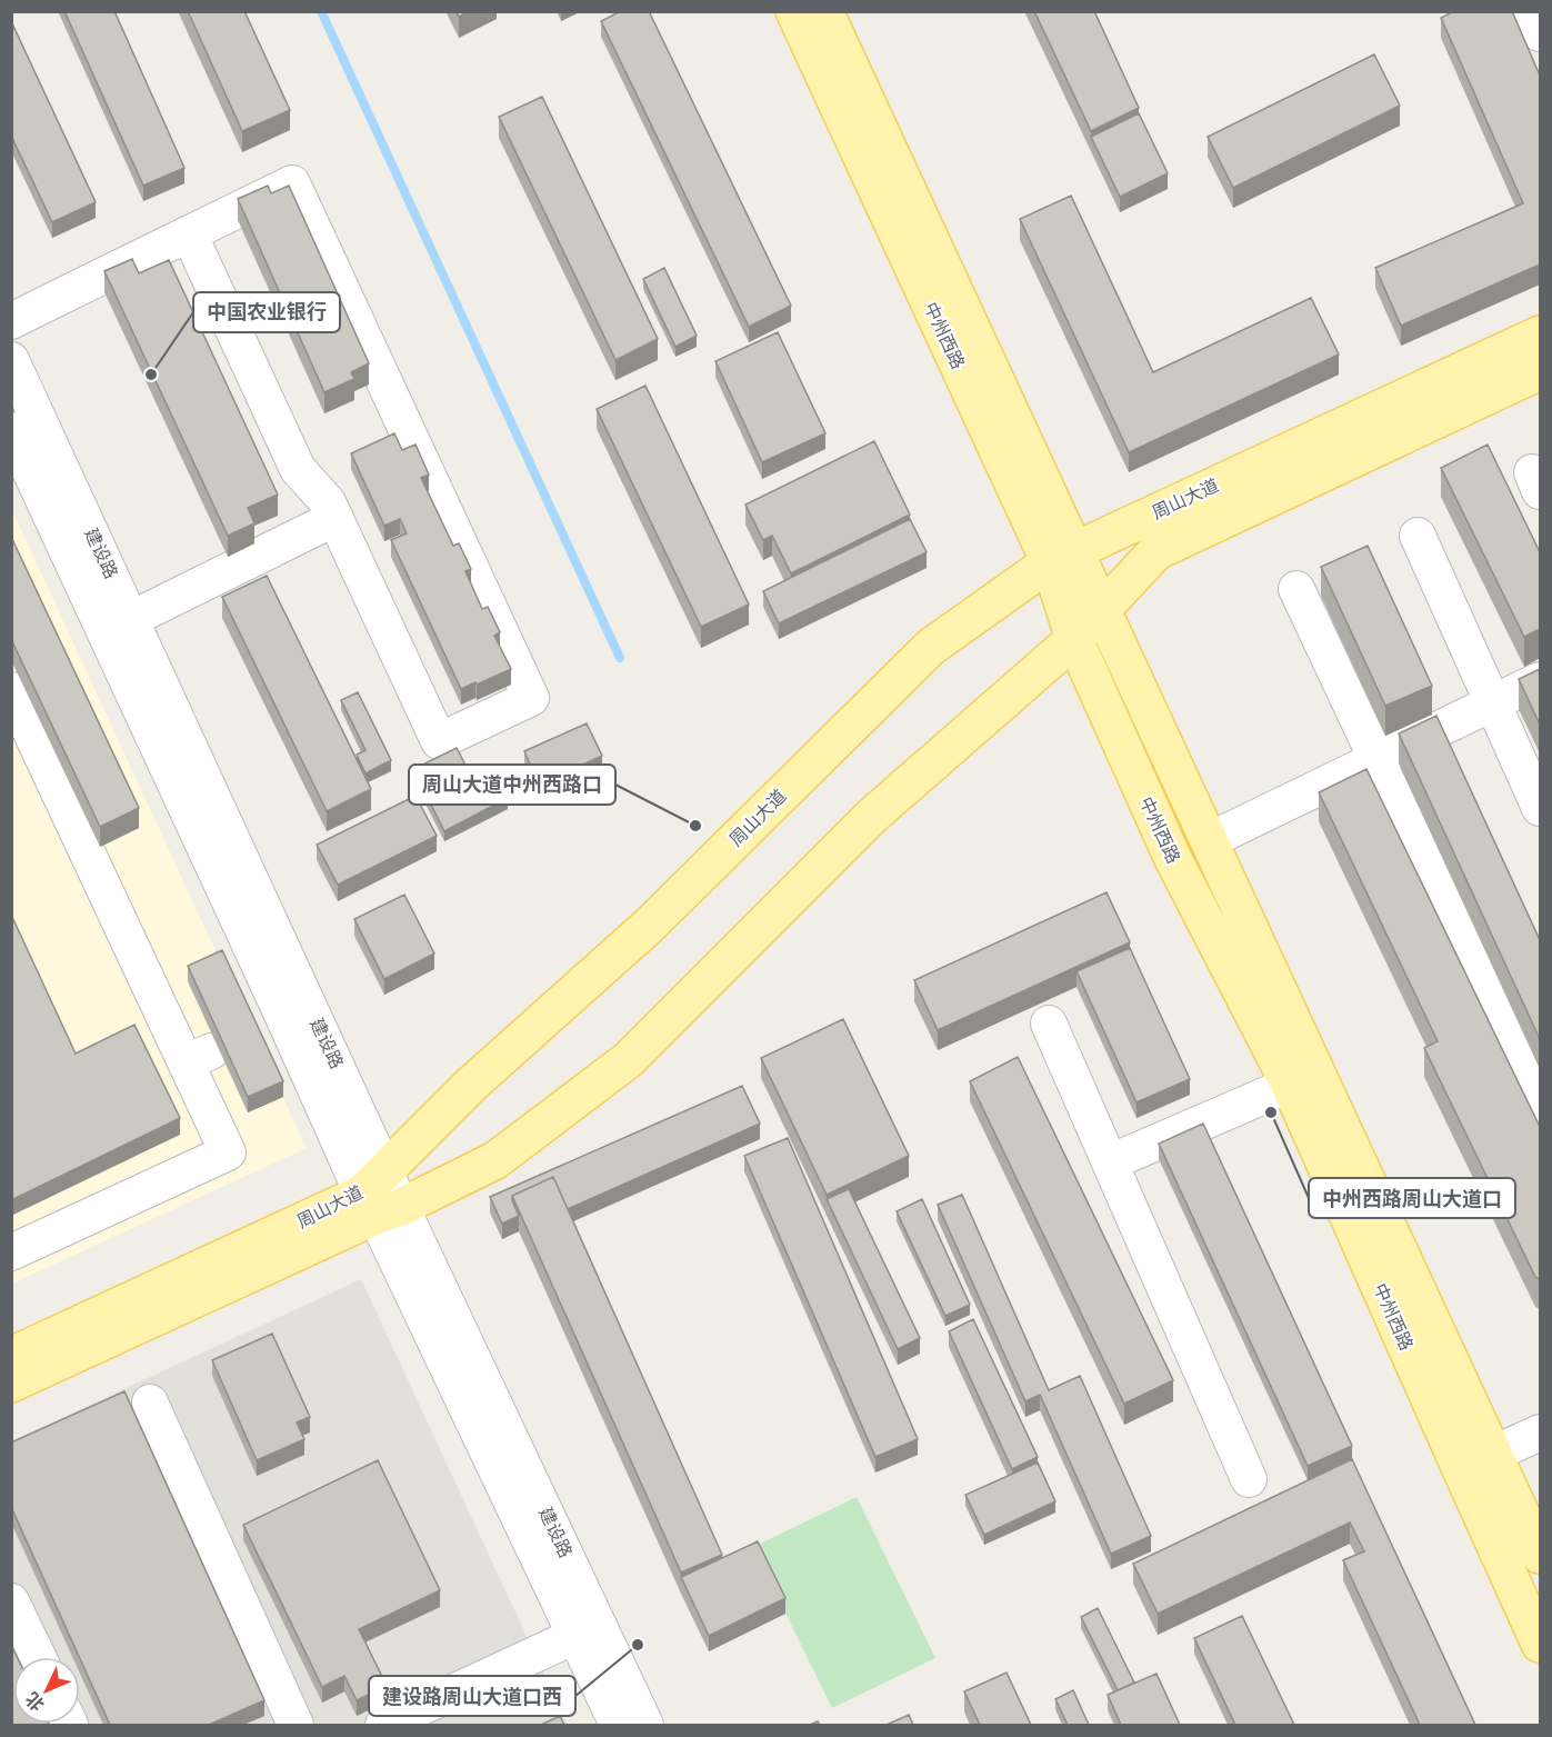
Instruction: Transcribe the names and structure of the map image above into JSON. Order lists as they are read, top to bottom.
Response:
{
  "streets": {
    "main road": ["中州西路", "周山大道"],
    "street": ["建设路"]
  },
  "crossings": [
    ["中州西路", "周山大道"],
    ["周山大道", "建设路"]
  ],
  "places": [
    "中国农业银行",
    "周山大道中州西路口",
    "中州西路周山大道口",
    "建设路周山大道口西"
  ],
  "north": "bottom left"
}
